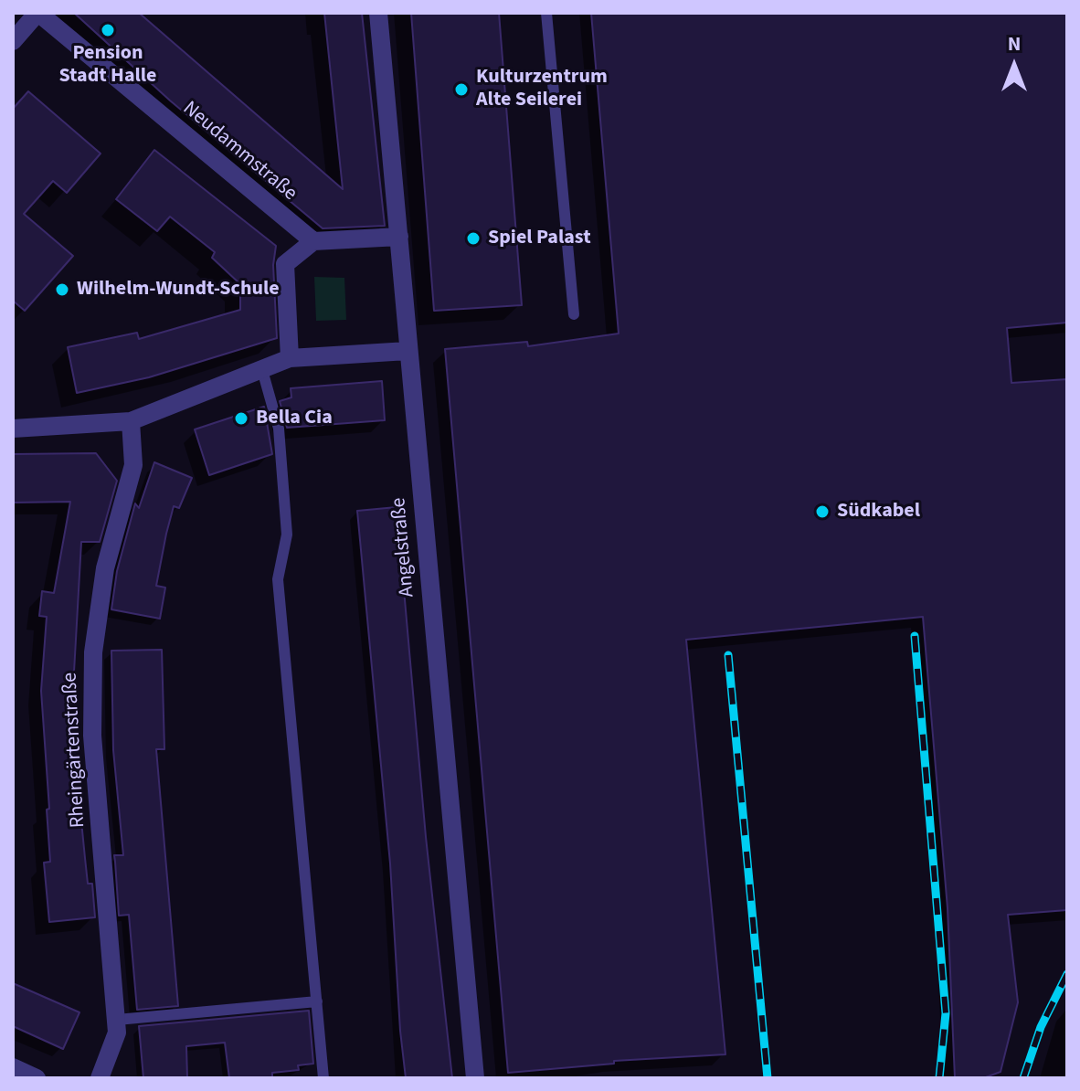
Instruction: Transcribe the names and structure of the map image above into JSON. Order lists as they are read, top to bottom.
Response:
{
  "streets": {
    "street": ["Neudammstraße", "Angelstraße", "Rheingärtenstraße"]
  },
  "places": [
    "Pension Stadt Halle",
    "Kulturzentrum Alte Seilerei",
    "Spiel Palast",
    "Wilhelm-Wundt-Schule",
    "Bella Cia",
    "Südkabel"
  ],
  "north": "top"
}
